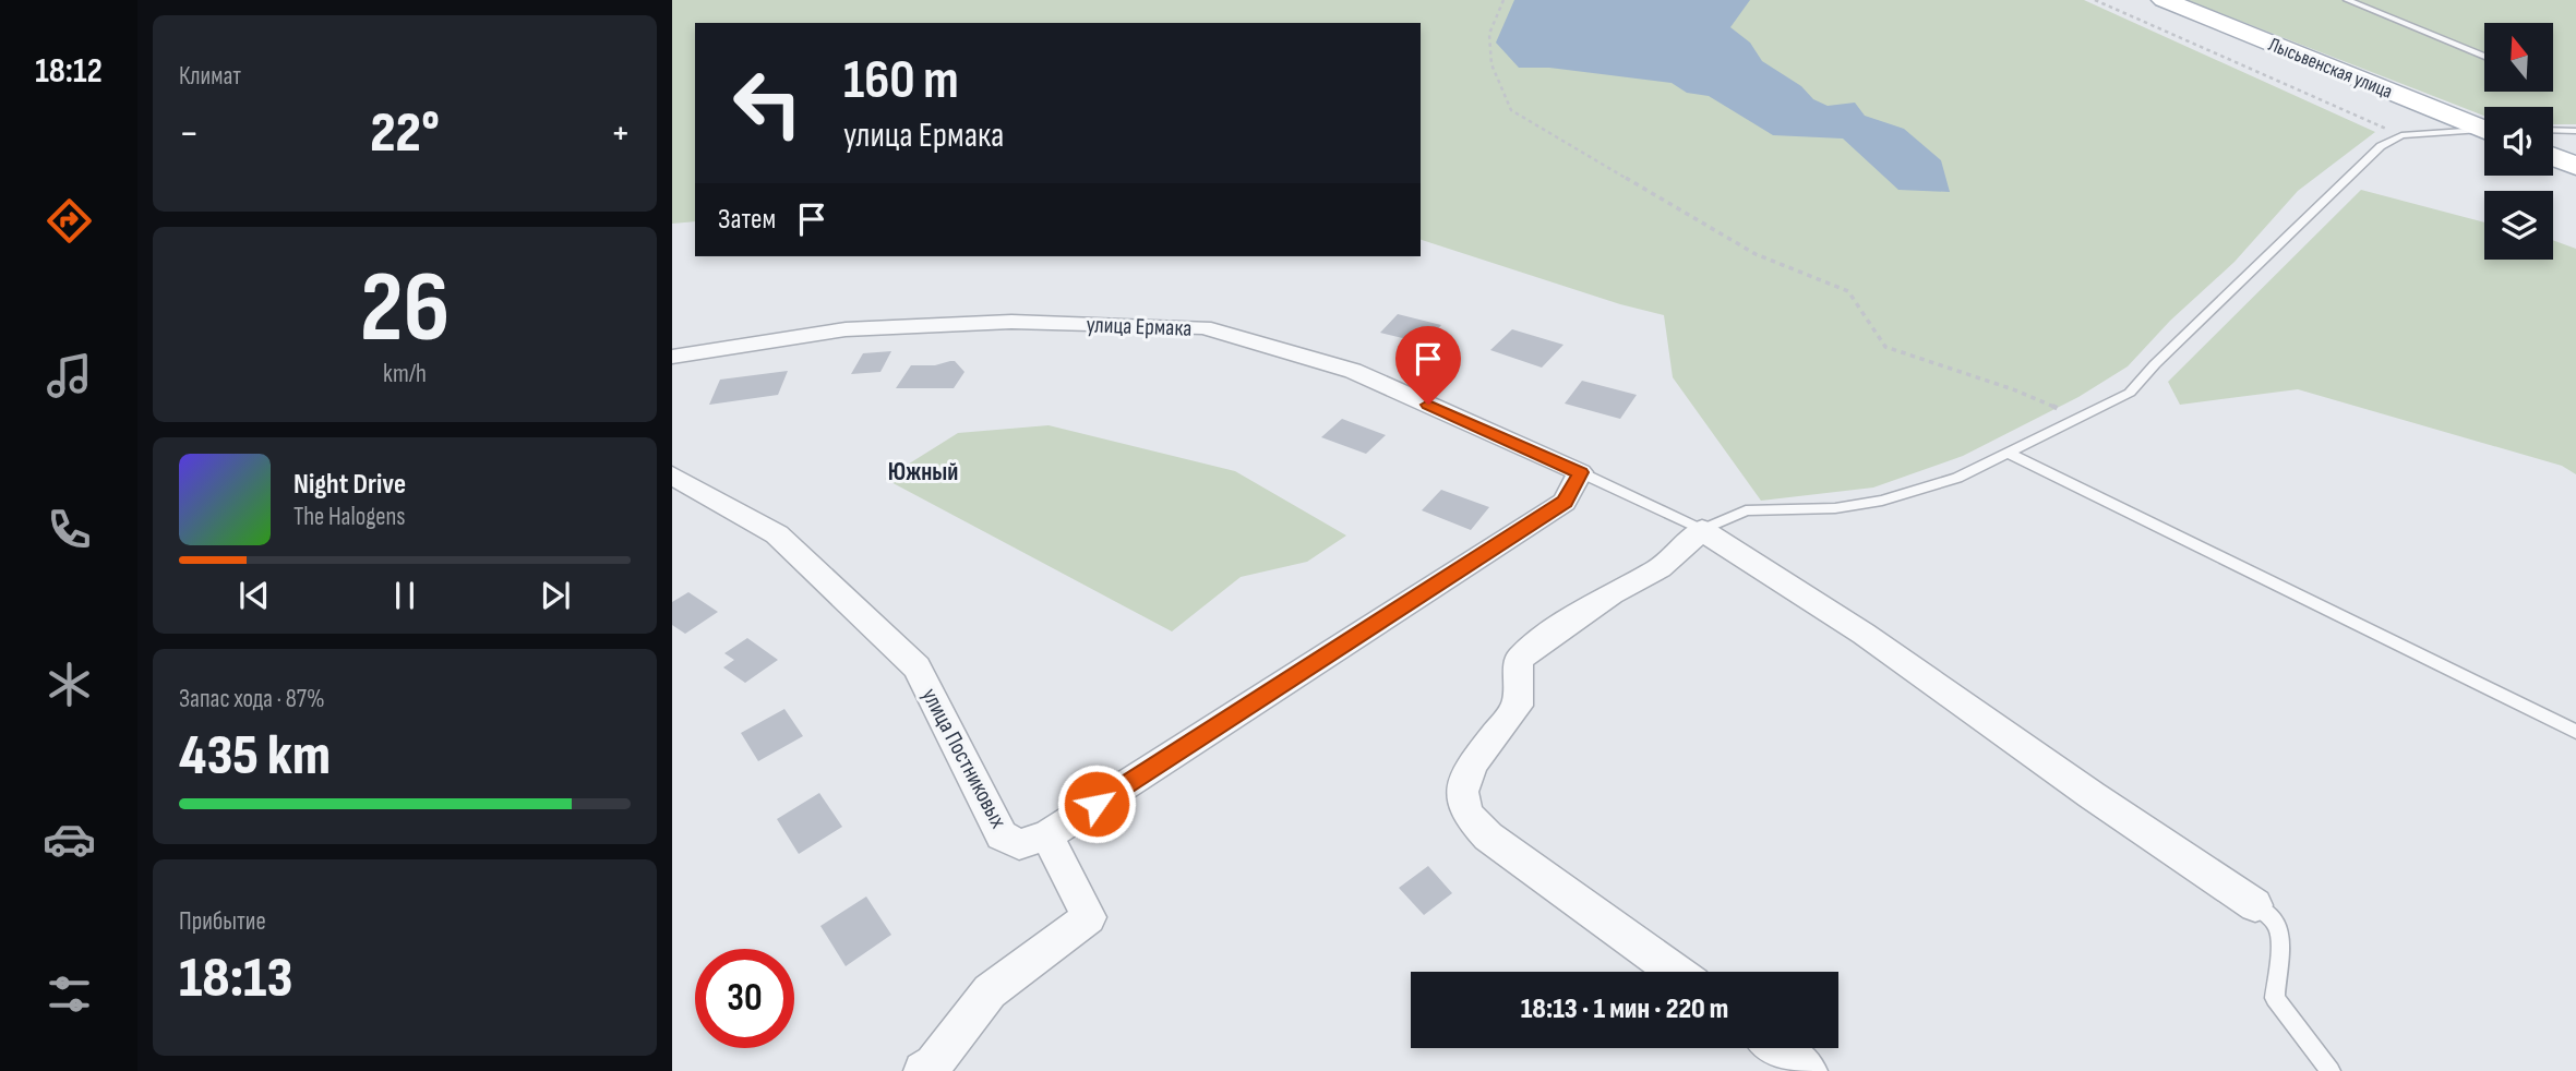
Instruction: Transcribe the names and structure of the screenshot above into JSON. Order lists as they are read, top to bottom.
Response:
{
  "streets": {
    "main road": ["Лысьвенская улица"],
    "street": ["улица Ермака", "улица Постниковых"]
  },
  "crossings": [
    ["улица Ермака", "улица Постниковых"]
  ],
  "districts": ["Южный"],
  "north": "top",
  "page": {
    "tabs": "18:12",
    "tile": [
      "Климат",
      ["26", "km/h"],
      ["Запас хода · 87%", "435 km"],
      ["Прибытие", "18:13"]
    ],
    "turn": ["160 m", "улица Ермака"],
    "heat": ["−", "22°", "+"],
    "then": "Затем",
    "song": ["Night Drive", "The Halogens"],
    "limit": "30",
    "trip": "18:13 · 1 мин · 220 m"
  }
}
